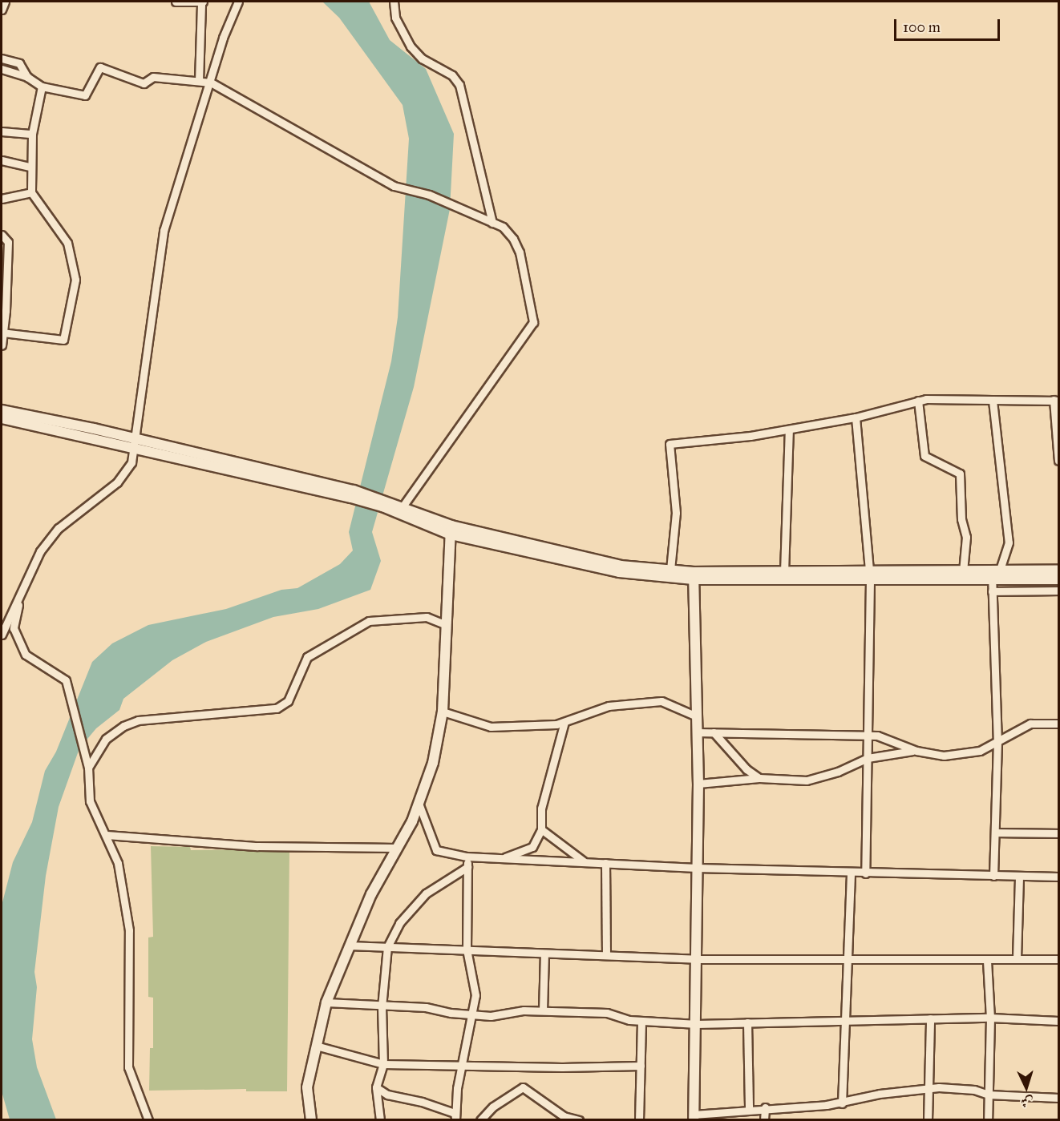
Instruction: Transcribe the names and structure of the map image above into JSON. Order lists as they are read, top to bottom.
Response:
{
  "scale_bar": "100 m",
  "north": "bottom"
}
